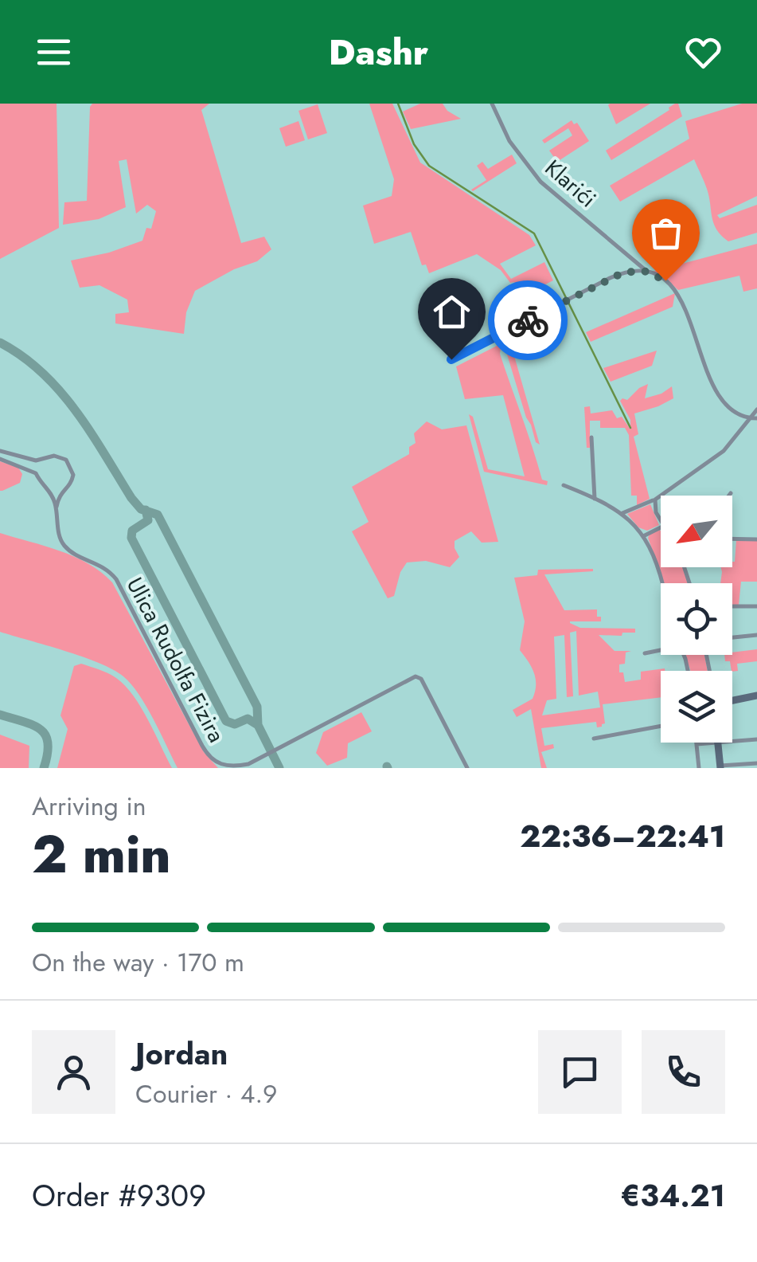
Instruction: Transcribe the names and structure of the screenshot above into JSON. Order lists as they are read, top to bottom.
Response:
{
  "streets": {
    "street": ["Klarići", "Ulica Rudolfa Fizira"]
  },
  "north": "bottom left",
  "page": {
    "header": "Dashr",
    "heading": ["2 min", "Arriving in", "22:36–22:41"],
    "panel": [
      "Jordan",
      "Courier · 4.9",
      "Order #9309",
      "€34.21"
    ],
    "bar": "On the way · 170 m"
  }
}
